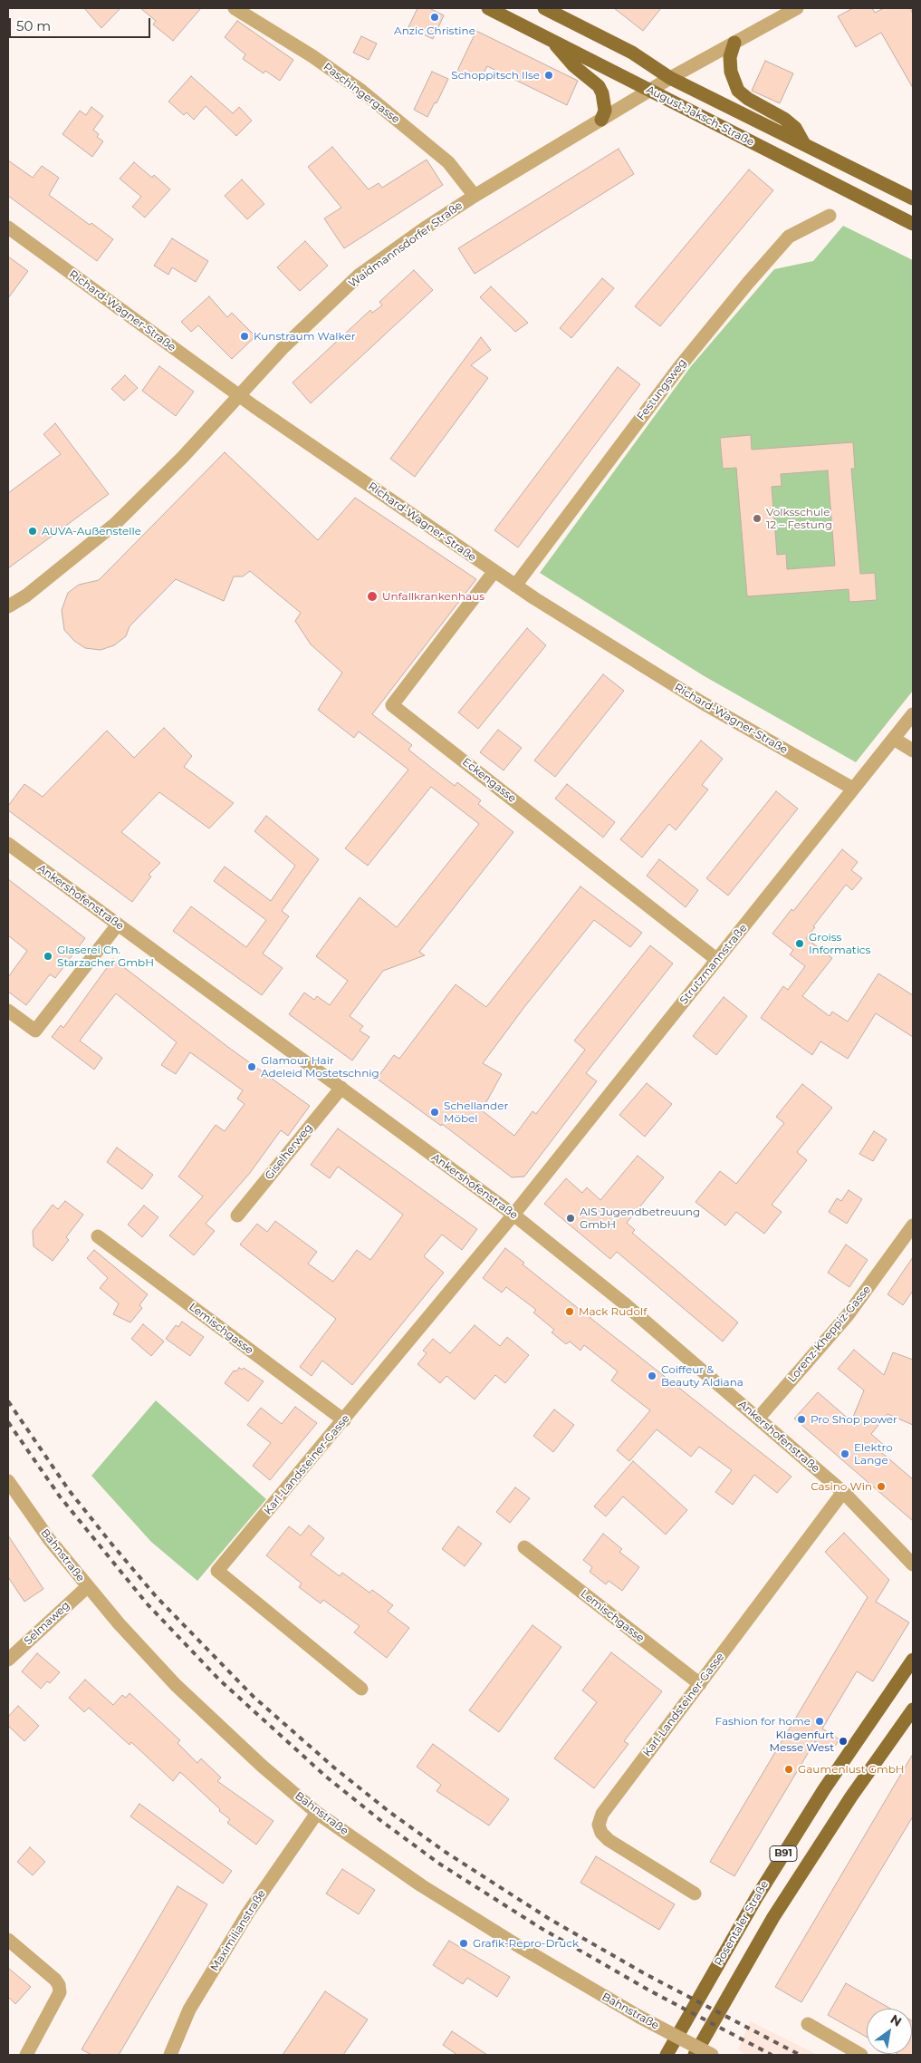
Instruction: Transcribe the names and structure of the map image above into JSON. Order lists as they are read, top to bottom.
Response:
{
  "streets": {
    "main road": ["August-Jaksch-Straße", "B91", "Rosentaler Straße"],
    "street": [
      "Paschingergasse",
      "Waidmannsdorfer Straße",
      "Richard-Wagner-Straße",
      "Festungsweg",
      "Eckengasse",
      "Ankershofenstraße",
      "Strutzmannstraße",
      "Giselherweg",
      "Lemischgasse",
      "Lorenz-Kheppiz-Gasse",
      "Karl-Landsteiner-Gasse",
      "Bahnstraße",
      "Selmaweg",
      "Maximilianstraße"
    ]
  },
  "crossings": [
    ["Paschingergasse", "Waidmannsdorfer Straße"],
    ["August-Jaksch-Straße", "Waidmannsdorfer Straße"],
    ["Waidmannsdorfer Straße", "Richard-Wagner-Straße"],
    ["Richard-Wagner-Straße", "Festungsweg"],
    ["Richard-Wagner-Straße", "Eckengasse"],
    ["Richard-Wagner-Straße", "Strutzmannstraße"],
    ["Eckengasse", "Strutzmannstraße"],
    ["Ankershofenstraße", "Strutzmannstraße"],
    ["Ankershofenstraße", "Giselherweg"],
    ["Ankershofenstraße", "Lorenz-Kheppiz-Gasse"],
    ["Ankershofenstraße", "Karl-Landsteiner-Gasse"],
    ["Strutzmannstraße", "Karl-Landsteiner-Gasse"],
    ["Lemischgasse", "Karl-Landsteiner-Gasse"],
    ["Bahnstraße", "Selmaweg"],
    ["Bahnstraße", "Maximilianstraße"]
  ],
  "places": [
    "Anzic Christine",
    "Schoppitsch Ilse",
    "Kunstraum Walker",
    "Volksschule 12 – Festung",
    "AUVA-Außenstelle",
    "Unfallkrankenhaus",
    "Groiss Informatics",
    "Glaserei Ch. Starzacher GmbH",
    "Glamour Hair Adeleid Mostetschnig",
    "Schellander Möbel",
    "AIS Jugendbetreuung GmbH",
    "Mack Rudolf",
    "Coiffeur & Beauty Aldiana",
    "Pro Shop power",
    "Elektro Lange",
    "Casino Win",
    "Fashion for home",
    "Klagenfurt Messe West",
    "Gaumenlust GmbH",
    "Grafik-Repro-Druck"
  ],
  "scale_bar": "50 m",
  "north": "top right"
}
